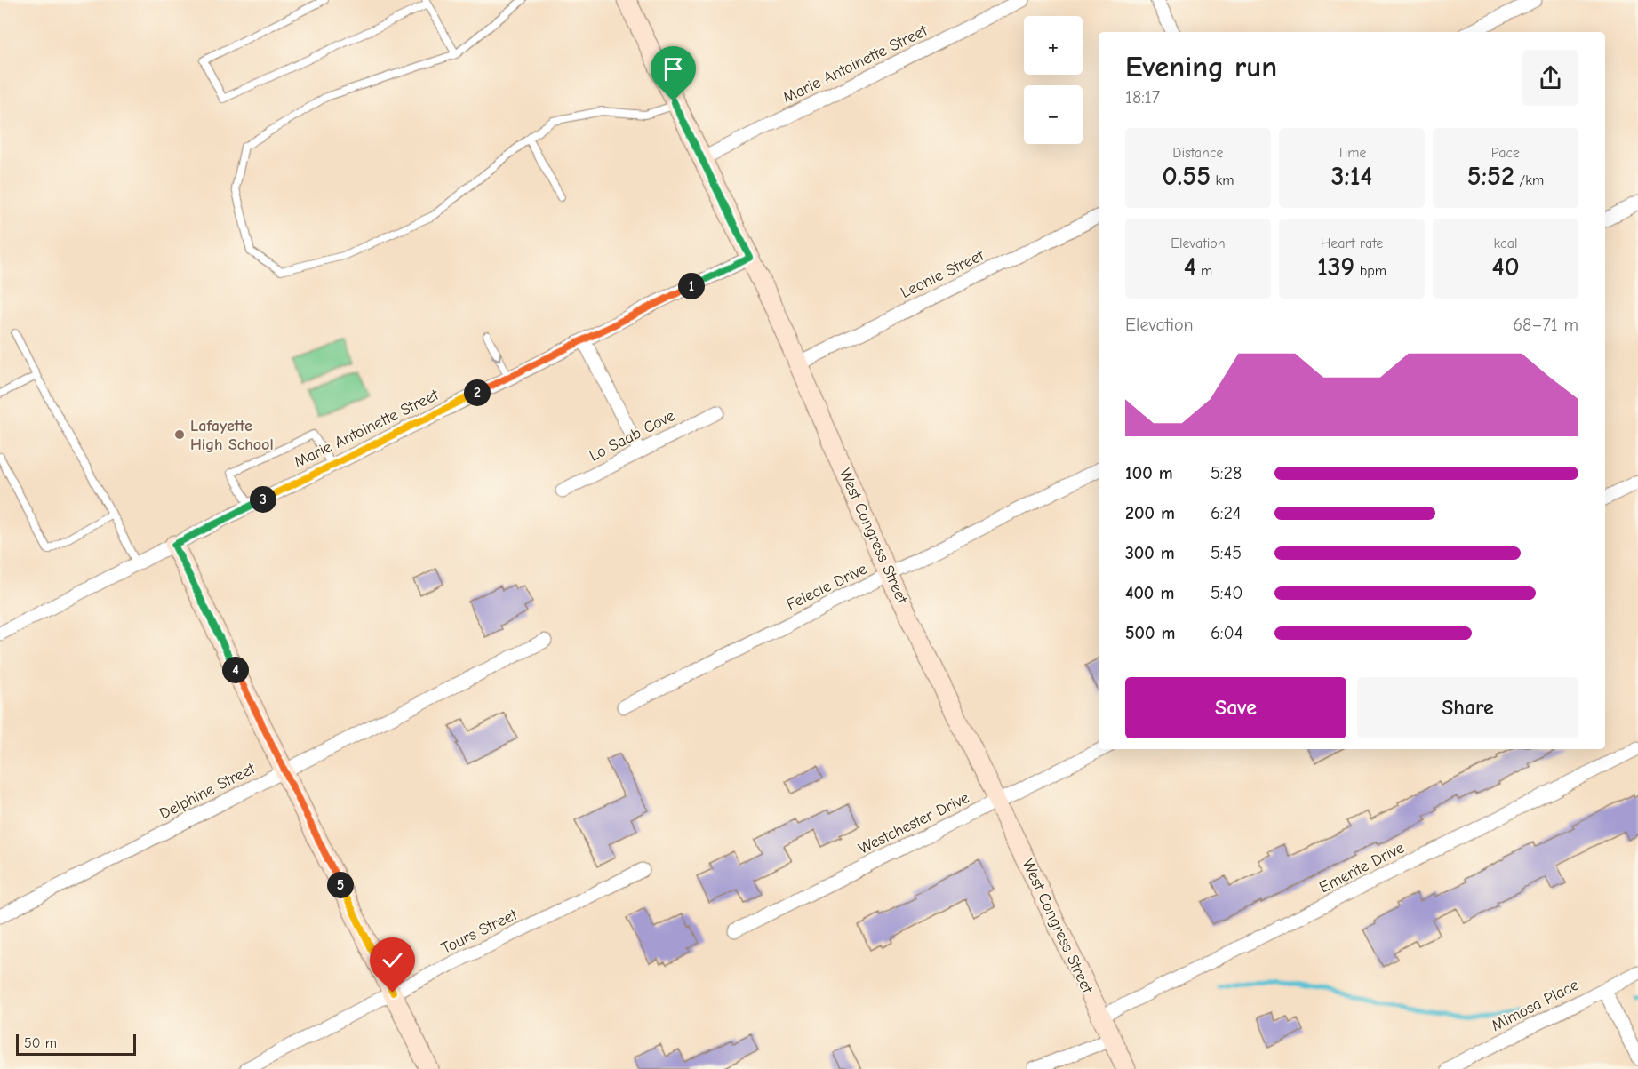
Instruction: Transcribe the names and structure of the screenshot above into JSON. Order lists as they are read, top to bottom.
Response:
{
  "streets": {
    "main road": ["West Congress Street"],
    "street": [
      "Marie Antoinette Street",
      "Leonie Street",
      "Lo Saab Cove",
      "Felecie Drive",
      "Delphine Street",
      "Westchester Drive",
      "Emerite Drive",
      "Tours Street",
      "Mimosa Place"
    ]
  },
  "crossings": [
    ["Marie Antoinette Street", "West Congress Street"],
    ["Leonie Street", "West Congress Street"],
    ["West Congress Street", "Felecie Drive"],
    ["West Congress Street", "Westchester Drive"],
    ["West Congress Street", "Emerite Drive"]
  ],
  "places": ["Lafayette High School"],
  "scale_bar": "50 m",
  "page": {
    "map_buttons": ["+", "−"],
    "heading": ["Evening run", "18:17"],
    "stats": [
      ["Distance", "0.55 km"],
      ["Time", "3:14"],
      ["Pace", "5:52 /km"],
      ["Elevation", "4 m"],
      ["Heart rate", "139 bpm"],
      ["kcal", "40"]
    ],
    "pins": [
      "1",
      "2",
      "3",
      "4",
      "5"
    ],
    "chart": ["Elevation", "68–71 m"],
    "list": [
      {
        "name": "100 m",
        "note": "5:28"
      },
      {
        "name": "200 m",
        "note": "6:24"
      },
      {
        "name": "300 m",
        "note": "5:45"
      },
      {
        "name": "400 m",
        "note": "5:40"
      },
      {
        "name": "500 m",
        "note": "6:04"
      }
    ],
    "buttons": ["Save", "Share"],
    "scale": "50 m"
  }
}
